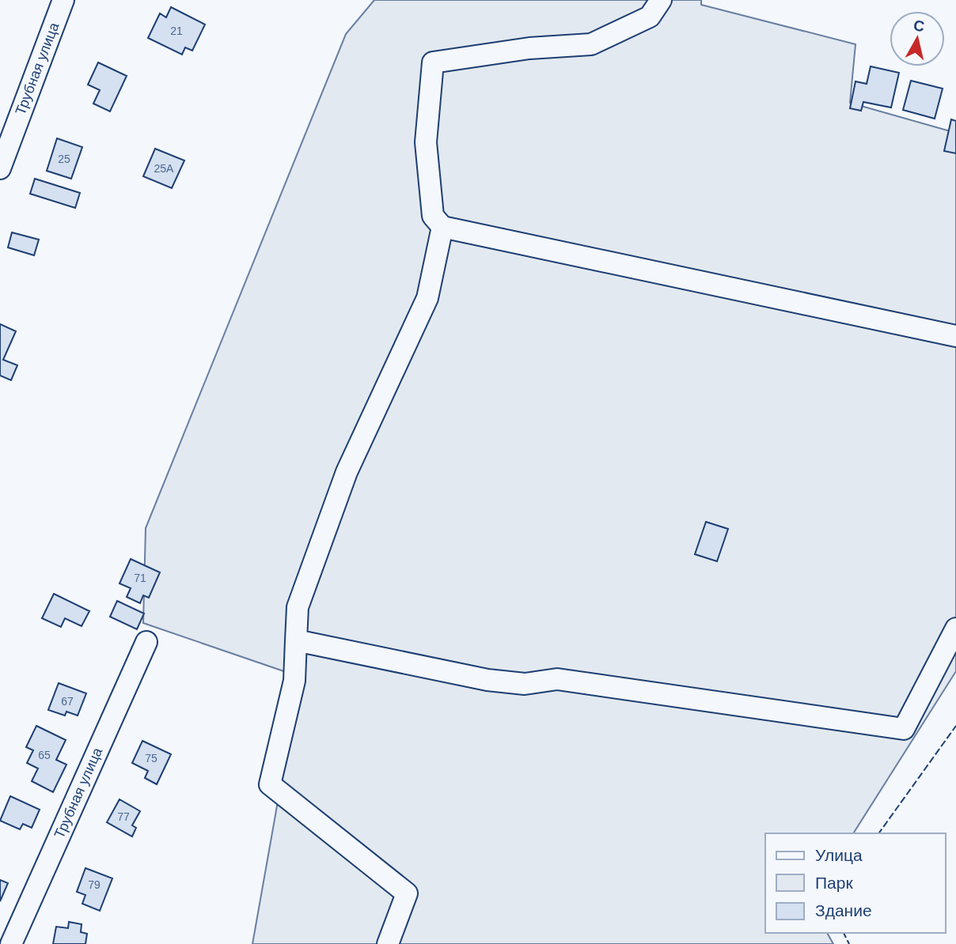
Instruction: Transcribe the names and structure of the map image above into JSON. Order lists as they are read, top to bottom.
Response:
{
  "streets": {
    "street": ["Трубная улица"]
  },
  "house_numbers": [
    "21",
    "25",
    "25А",
    "71",
    "67",
    "65",
    "75",
    "77",
    "79"
  ],
  "legend": ["Улица", "Парк", "Здание"],
  "north": "top"
}
